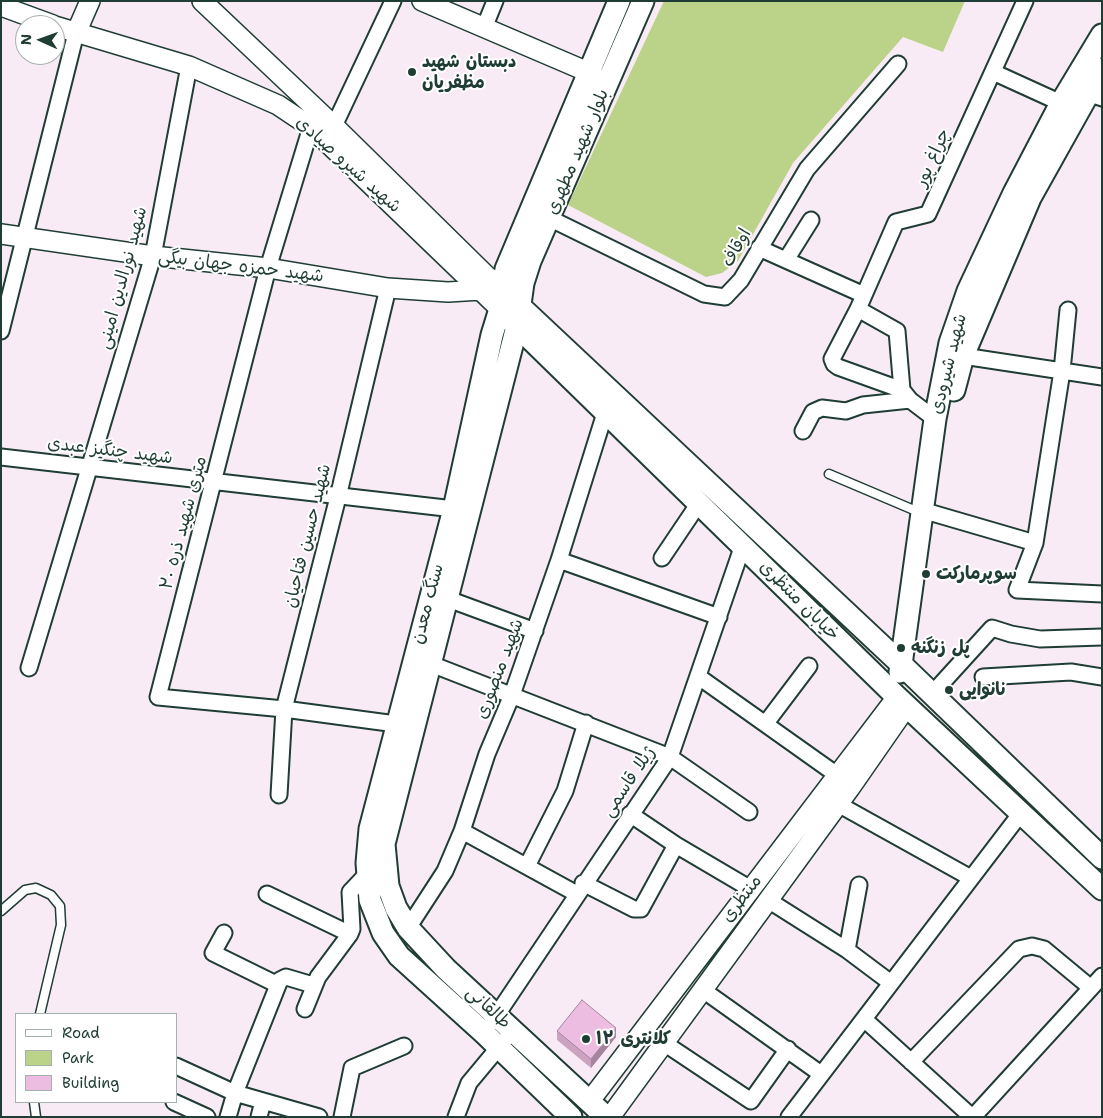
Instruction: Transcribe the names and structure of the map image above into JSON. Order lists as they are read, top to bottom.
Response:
{
  "streets": {
    "main road": [
      "بلوار شهید مطهری",
      "شهید شیرودی",
      "خیابان منتظری",
      "سنگ معدن",
      "طالقانی"
    ],
    "street": [
      "چراغ پور",
      "شهید شیرو صیادی",
      "اوقاف",
      "شهید حمزه جهان بیگی",
      "شهید نورالدین امینی",
      "شهید چنگیز عبدی",
      "۲۰ متری شهید ذره",
      "شهید حسین فتاحیان",
      "شهید منصوری",
      "ژیلا قاسمی",
      "منتظری"
    ]
  },
  "crossings": [
    ["بلوار شهید مطهری", "شهید شیرو صیادی"],
    ["بلوار شهید مطهری", "اوقاف"],
    ["بلوار شهید مطهری", "شهید حمزه جهان بیگی"],
    ["بلوار شهید مطهری", "خیابان منتظری"],
    ["بلوار شهید مطهری", "سنگ معدن"],
    ["شهید شیرو صیادی", "شهید حمزه جهان بیگی"],
    ["شهید شیرو صیادی", "شهید نورالدین امینی"],
    ["شهید شیرو صیادی", "۲۰ متری شهید ذره"],
    ["شهید شیرو صیادی", "خیابان منتظری"],
    ["شهید شیرو صیادی", "سنگ معدن"],
    ["شهید حمزه جهان بیگی", "شهید نورالدین امینی"],
    ["شهید حمزه جهان بیگی", "۲۰ متری شهید ذره"],
    ["شهید حمزه جهان بیگی", "شهید حسین فتاحیان"],
    ["شهید حمزه جهان بیگی", "خیابان منتظری"],
    ["شهید حمزه جهان بیگی", "سنگ معدن"],
    ["شهید نورالدین امینی", "شهید چنگیز عبدی"],
    ["شهید شیرودی", "خیابان منتظری"],
    ["شهید شیرودی", "منتظری"],
    ["شهید چنگیز عبدی", "۲۰ متری شهید ذره"],
    ["شهید چنگیز عبدی", "شهید حسین فتاحیان"],
    ["شهید چنگیز عبدی", "سنگ معدن"],
    ["۲۰ متری شهید ذره", "شهید حسین فتاحیان"],
    ["۲۰ متری شهید ذره", "سنگ معدن"],
    ["خیابان منتظری", "سنگ معدن"],
    ["خیابان منتظری", "شهید منصوری"],
    ["خیابان منتظری", "ژیلا قاسمی"],
    ["خیابان منتظری", "منتظری"],
    ["سنگ معدن", "طالقانی"],
    ["شهید منصوری", "طالقانی"],
    ["ژیلا قاسمی", "طالقانی"],
    ["منتظری", "طالقانی"]
  ],
  "places": [
    "دبستان شهید مظفریان",
    "سوپرمارکت",
    "پل زنگنه",
    "نانوایی",
    "کلانتری ۱۲"
  ],
  "legend": ["Road", "Park", "Building"],
  "north": "left"
}
